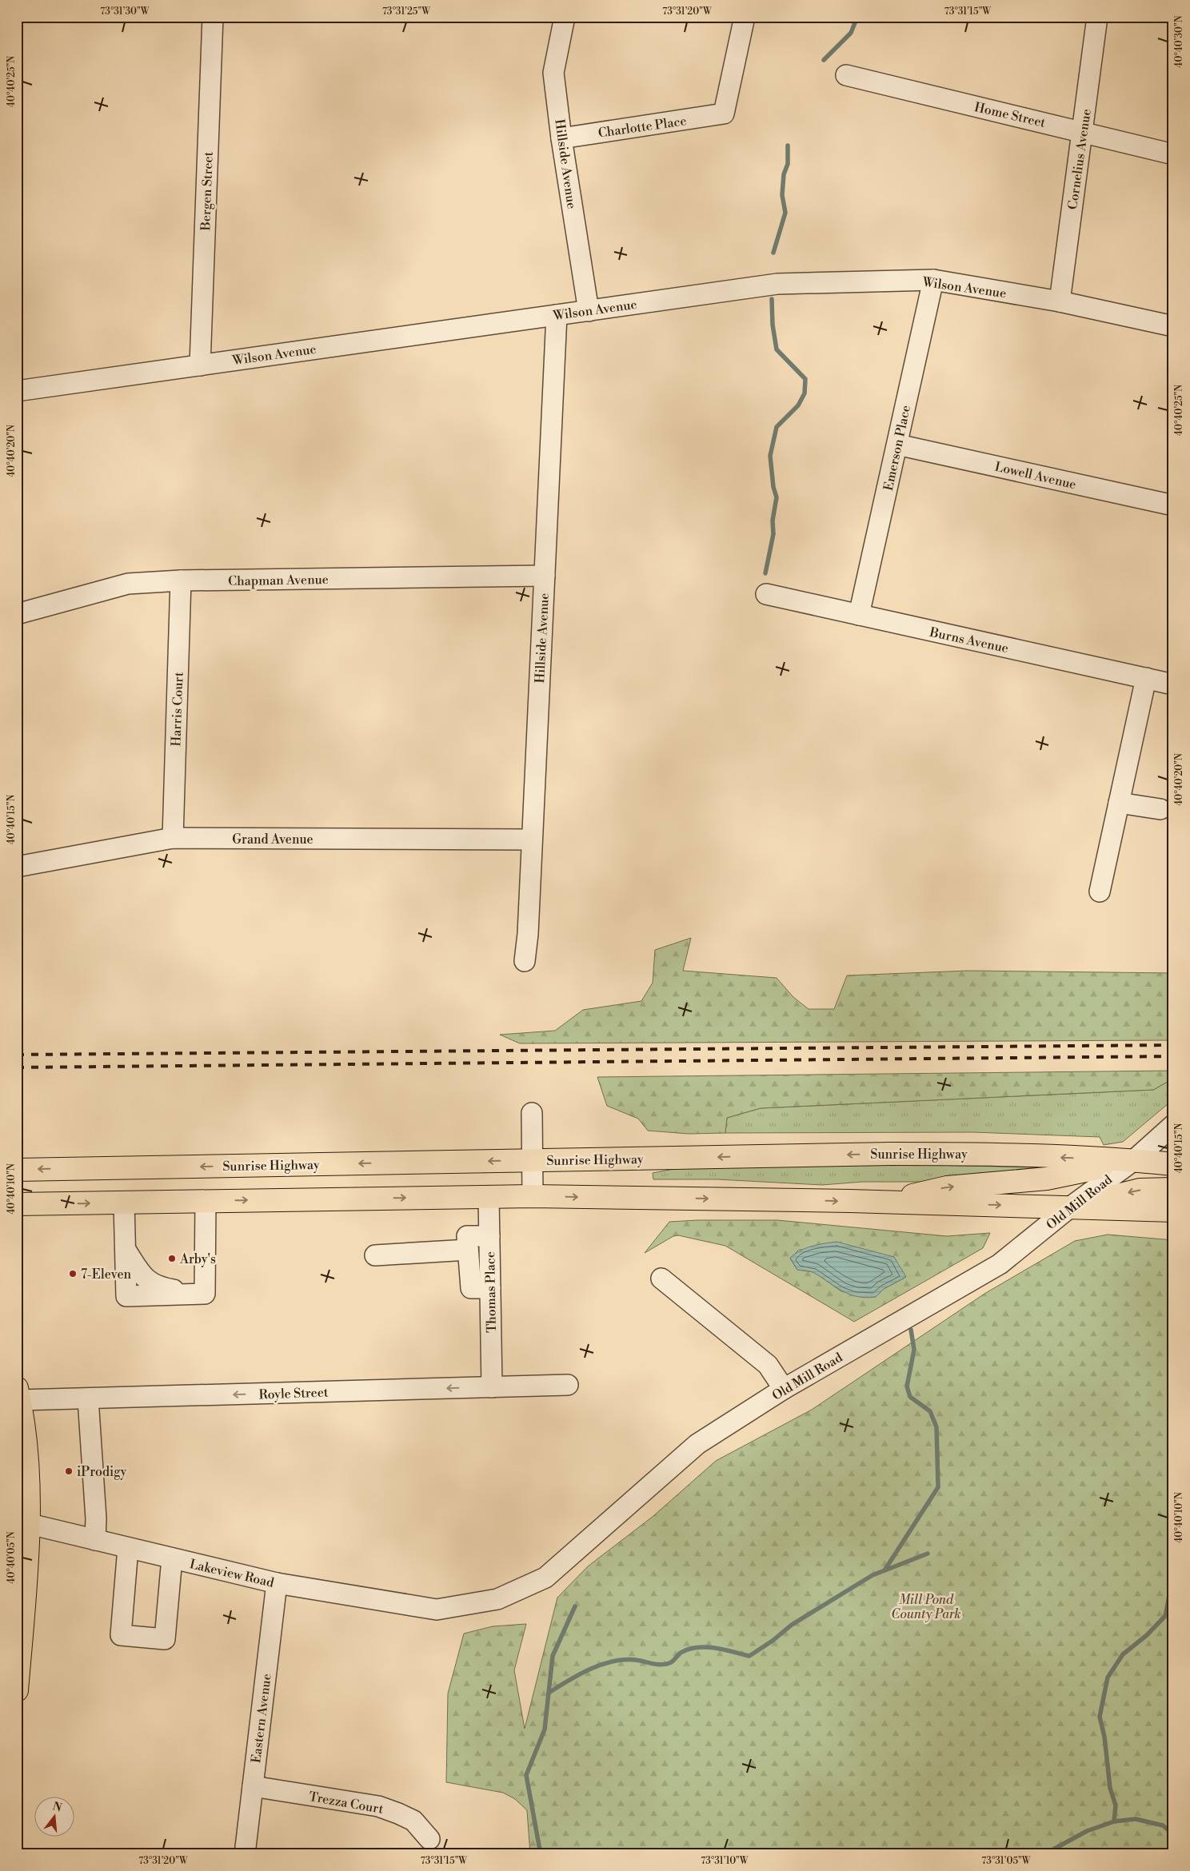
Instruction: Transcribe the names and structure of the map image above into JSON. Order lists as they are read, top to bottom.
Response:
{
  "streets": {
    "main road": ["Sunrise Highway"],
    "street": [
      "Home Street",
      "Charlotte Place",
      "Cornelius Avenue",
      "Hillside Avenue",
      "Bergen Street",
      "Wilson Avenue",
      "Emerson Place",
      "Lowell Avenue",
      "Chapman Avenue",
      "Burns Avenue",
      "Harris Court",
      "Grand Avenue",
      "Old Mill Road",
      "Thomas Place",
      "Royle Street",
      "Lakeview Road",
      "Eastern Avenue",
      "Trezza Court"
    ]
  },
  "crossings": [
    ["Home Street", "Cornelius Avenue"],
    ["Charlotte Place", "Hillside Avenue"],
    ["Cornelius Avenue", "Wilson Avenue"],
    ["Hillside Avenue", "Wilson Avenue"],
    ["Hillside Avenue", "Chapman Avenue"],
    ["Hillside Avenue", "Grand Avenue"],
    ["Bergen Street", "Wilson Avenue"],
    ["Wilson Avenue", "Emerson Place"],
    ["Emerson Place", "Lowell Avenue"],
    ["Emerson Place", "Burns Avenue"],
    ["Chapman Avenue", "Harris Court"],
    ["Harris Court", "Grand Avenue"],
    ["Sunrise Highway", "Old Mill Road"],
    ["Old Mill Road", "Lakeview Road"],
    ["Thomas Place", "Royle Street"],
    ["Lakeview Road", "Eastern Avenue"],
    ["Eastern Avenue", "Trezza Court"]
  ],
  "one_way": ["Royle Street"],
  "parks": ["Mill Pond County Park"],
  "places": ["Arby's", "7-Eleven", "iProdigy"],
  "north": "top",
  "coordinates": [
    "73°31'30\"W",
    "73°31'25\"W",
    "73°31'20\"W",
    "73°31'15\"W",
    "40°40'30\"N",
    "40°40'25\"N",
    "40°40'20\"N",
    "40°40'15\"N",
    "40°40'10\"N",
    "40°40'05\"N",
    "73°31'10\"W",
    "73°31'05\"W"
  ]
}
